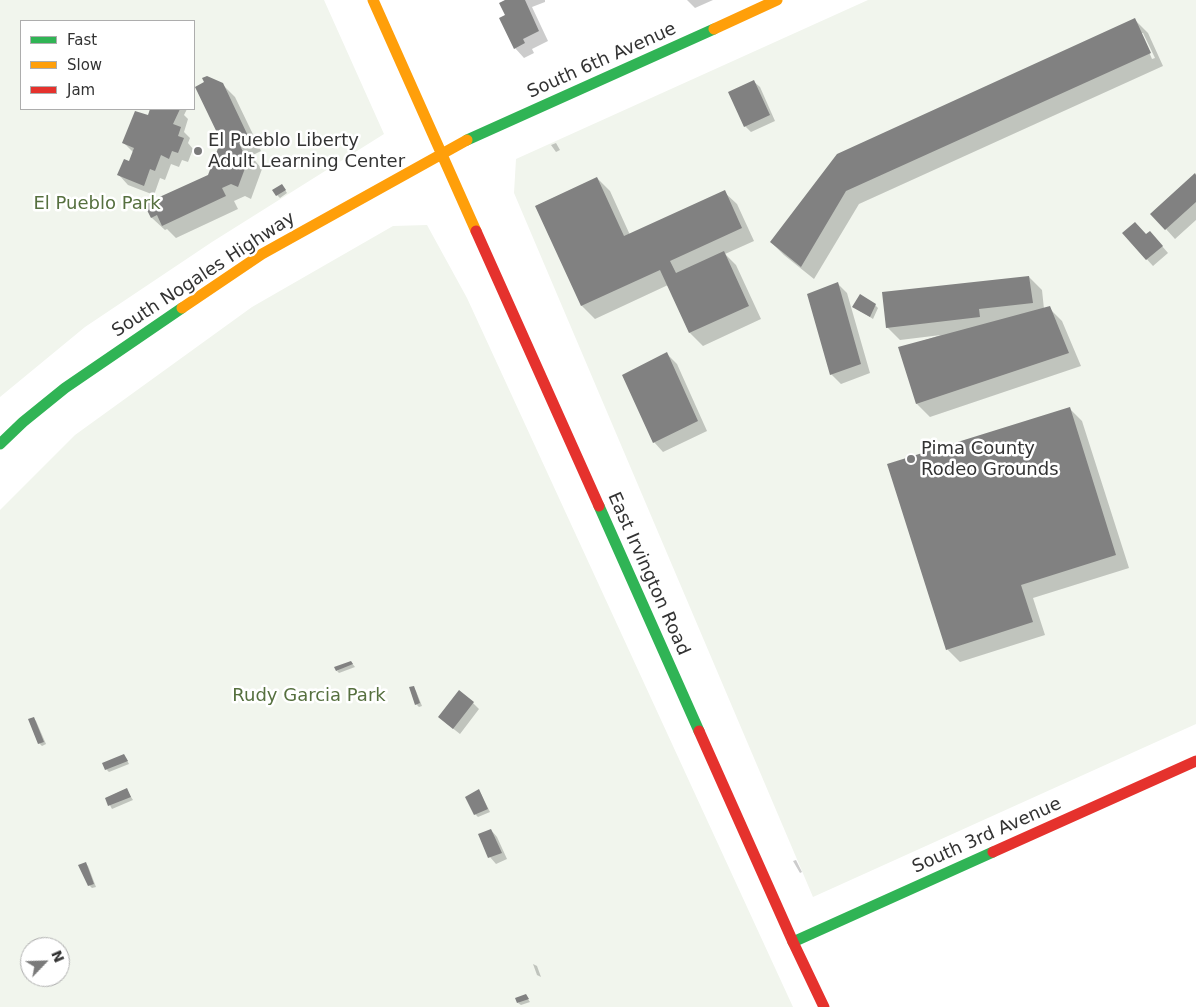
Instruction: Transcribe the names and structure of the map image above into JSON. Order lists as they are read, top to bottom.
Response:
{
  "streets": {
    "main road": [
      "South 6th Avenue",
      "South Nogales Highway",
      "East Irvington Road",
      "South 3rd Avenue"
    ]
  },
  "crossings": [
    ["South 6th Avenue", "South Nogales Highway"],
    ["South 6th Avenue", "East Irvington Road"],
    ["South Nogales Highway", "East Irvington Road"],
    ["East Irvington Road", "South 3rd Avenue"]
  ],
  "parks": ["El Pueblo Park", "Rudy Garcia Park"],
  "places": ["El Pueblo Liberty Adult Learning Center", "Pima County Rodeo Grounds"],
  "legend": ["Fast", "Slow", "Jam"],
  "north": "top right"
}
